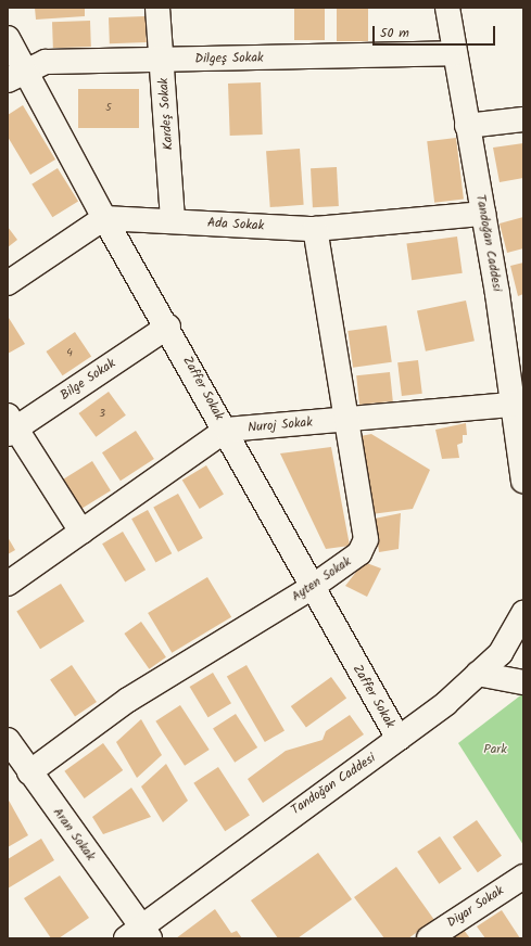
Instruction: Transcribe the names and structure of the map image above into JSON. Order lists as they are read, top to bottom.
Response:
{
  "streets": {
    "street": [
      "Dilgeş Sokak",
      "Kardeş Sokak",
      "Ada Sokak",
      "Tandoğan Caddesi",
      "Bilge Sokak",
      "Zaffer Sokak",
      "Nuroj Sokak",
      "Ayten Sokak",
      "Aran Sokak",
      "Diyar Sokak"
    ]
  },
  "crossings": [
    ["Dilgeş Sokak", "Kardeş Sokak"],
    ["Dilgeş Sokak", "Tandoğan Caddesi"],
    ["Dilgeş Sokak", "Zaffer Sokak"],
    ["Kardeş Sokak", "Ada Sokak"],
    ["Ada Sokak", "Tandoğan Caddesi"],
    ["Ada Sokak", "Zaffer Sokak"],
    ["Ada Sokak", "Ayten Sokak"],
    ["Tandoğan Caddesi", "Zaffer Sokak"],
    ["Tandoğan Caddesi", "Nuroj Sokak"],
    ["Tandoğan Caddesi", "Aran Sokak"],
    ["Bilge Sokak", "Zaffer Sokak"],
    ["Zaffer Sokak", "Nuroj Sokak"],
    ["Zaffer Sokak", "Ayten Sokak"],
    ["Nuroj Sokak", "Ayten Sokak"],
    ["Ayten Sokak", "Aran Sokak"]
  ],
  "parks": ["Park"],
  "house_numbers": ["5", "4", "3"],
  "scale_bar": "50 m"
}
